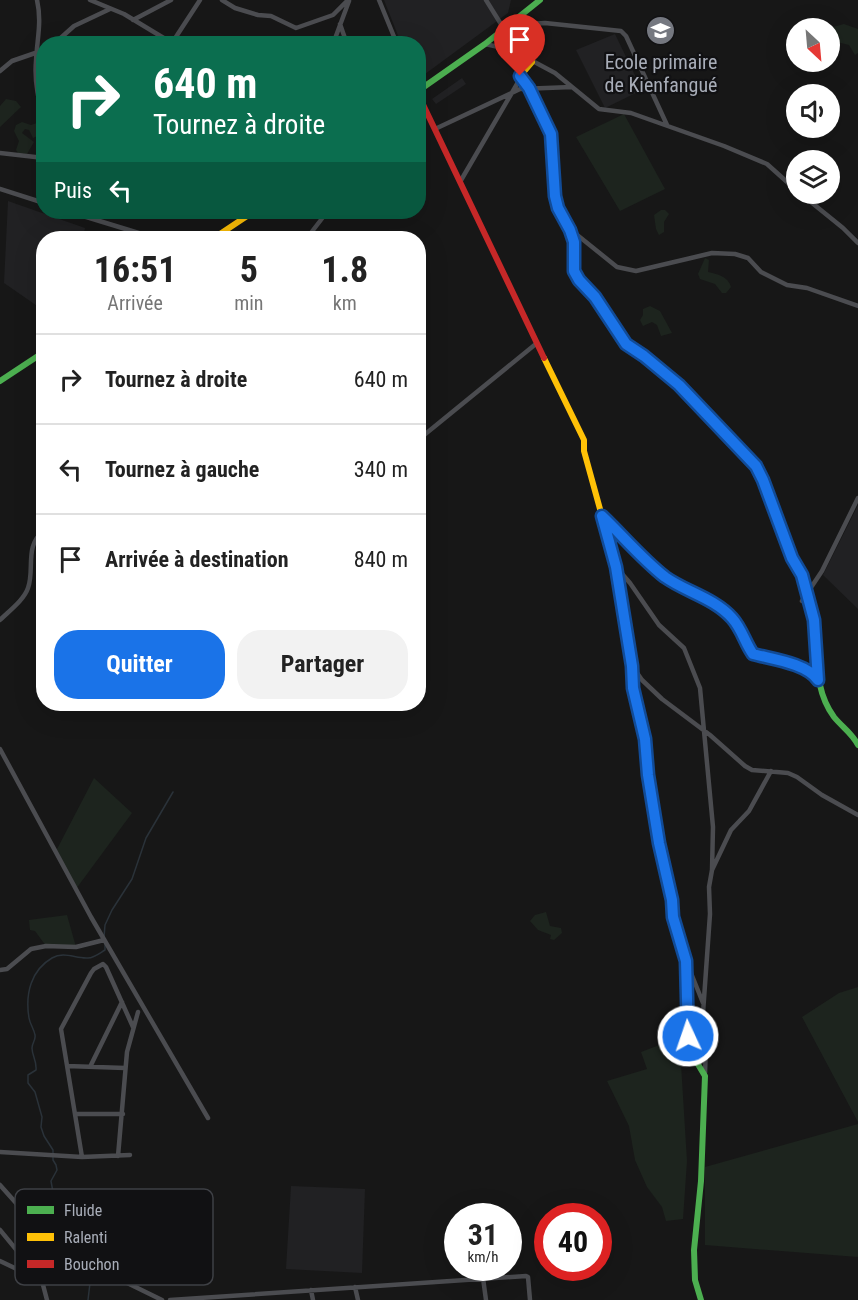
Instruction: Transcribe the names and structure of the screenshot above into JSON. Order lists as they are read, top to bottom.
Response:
{
  "places": {
    "school or university": ["Ecole primaire de Kienfangué"]
  },
  "legend": ["Fluide", "Ralenti", "Bouchon"],
  "north": "bottom right",
  "page": {
    "turn": ["640 m", "Tournez à droite"],
    "then": "Puis",
    "eta": [
      "16:51",
      "Arrivée",
      "5",
      "min",
      "1.8",
      "km"
    ],
    "list": [
      {
        "name": "Tournez à droite",
        "value": "640 m"
      },
      {
        "name": "Tournez à gauche",
        "value": "340 m"
      },
      {
        "name": "Arrivée à destination",
        "value": "840 m"
      }
    ],
    "buttons": ["Quitter", "Partager"],
    "speed": "31 km/h",
    "limit": "40"
  }
}
